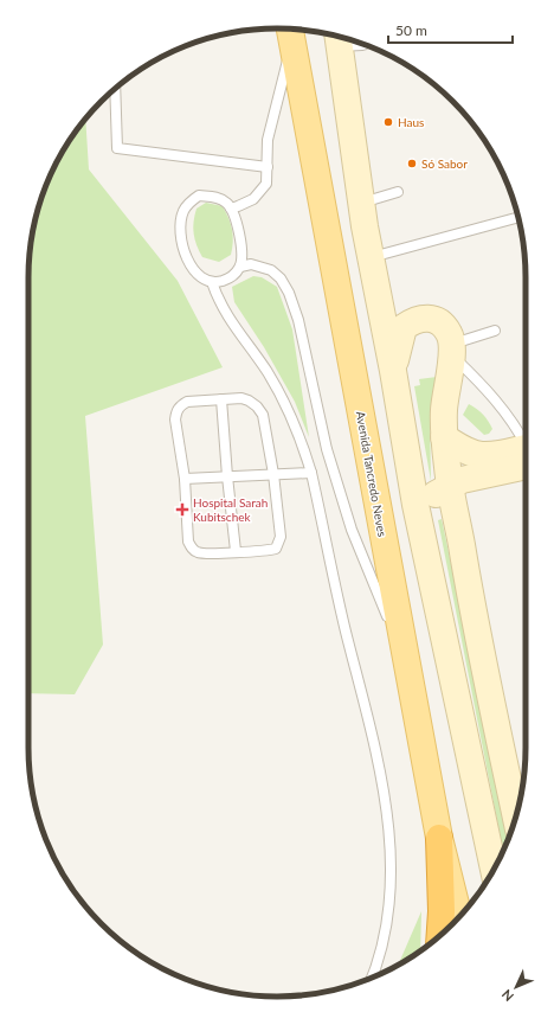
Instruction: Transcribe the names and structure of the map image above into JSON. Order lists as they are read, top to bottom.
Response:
{
  "streets": {
    "main road": ["Avenida Tancredo Neves"]
  },
  "places": {
    "other": ["Haus", "Só Sabor"],
    "health": ["Hospital Sarah Kubitschek"]
  },
  "scale_bar": "50 m",
  "north": "bottom left"
}
